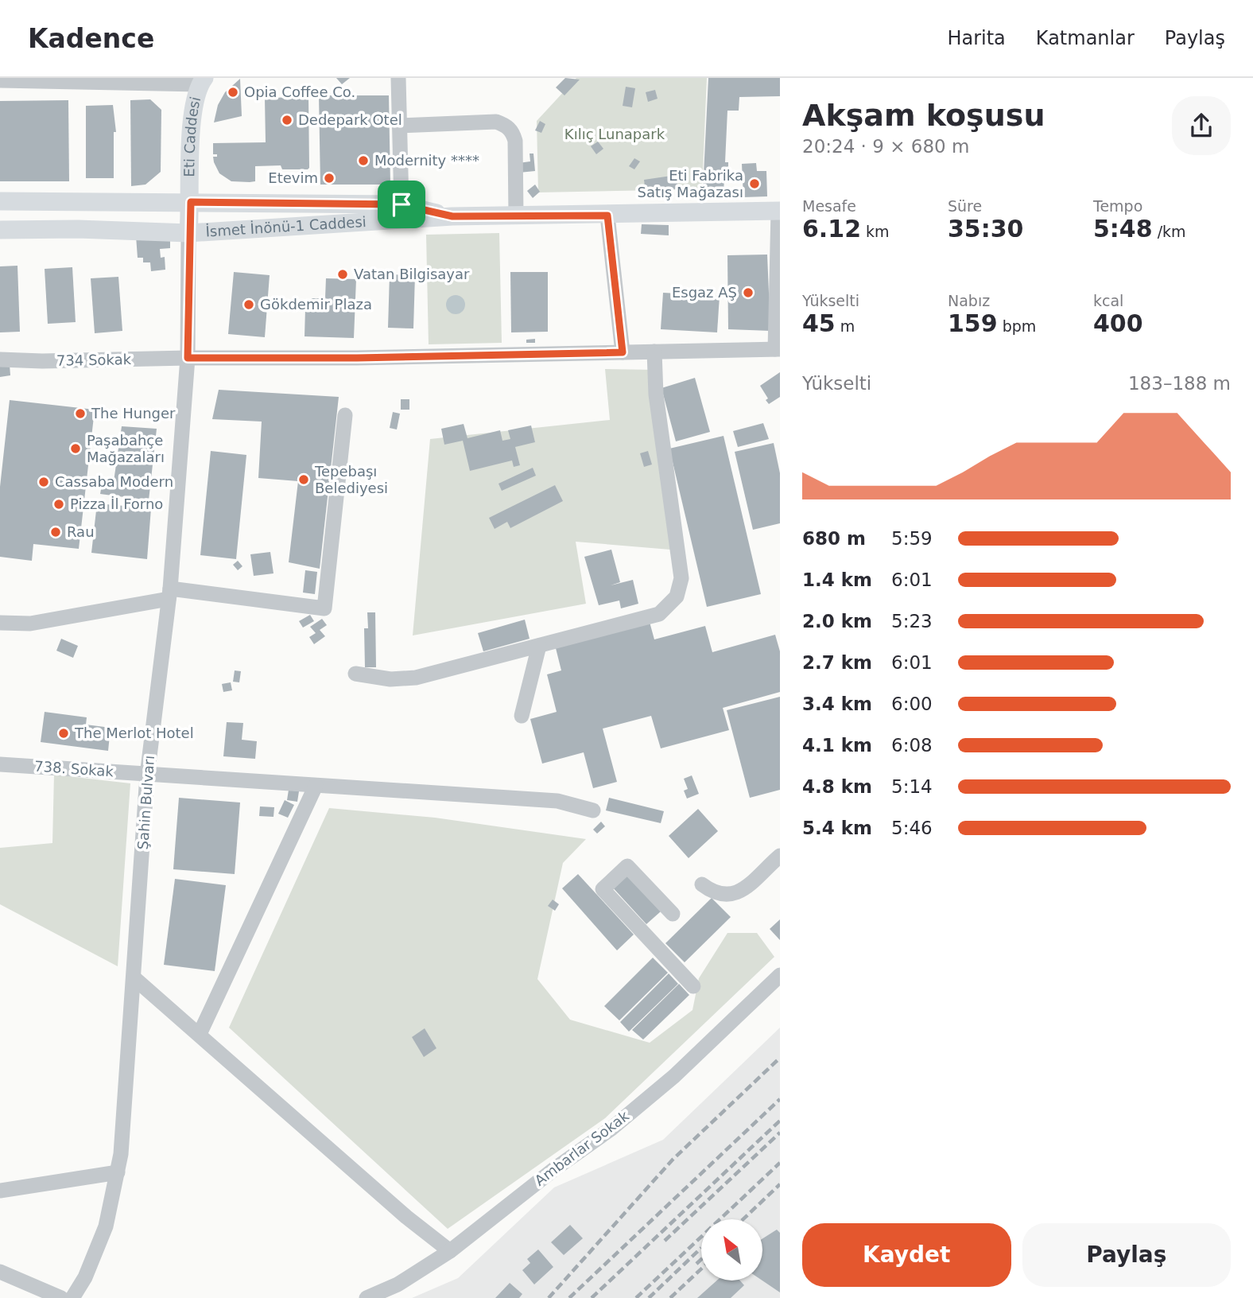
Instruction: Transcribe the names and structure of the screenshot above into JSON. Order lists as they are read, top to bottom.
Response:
{
  "streets": {
    "main road": ["Eti Caddesi", "İsmet İnönü-1 Caddesi"],
    "street": [
      "734 Sokak",
      "738. Sokak",
      "Şahin Bulvarı",
      "Ambarlar Sokak"
    ]
  },
  "crossings": [
    ["Eti Caddesi", "İsmet İnönü-1 Caddesi"],
    ["Eti Caddesi", "Şahin Bulvarı"],
    ["İsmet İnönü-1 Caddesi", "Şahin Bulvarı"],
    ["734 Sokak", "Şahin Bulvarı"],
    ["738. Sokak", "Şahin Bulvarı"]
  ],
  "parks": ["Kılıç Lunapark"],
  "places": [
    "Opia Coffee Co.",
    "Dedepark Otel",
    "Modernity ****",
    "Etevim",
    "Eti Fabrika Satış Mağazası",
    "Vatan Bilgisayar",
    "Esgaz AŞ",
    "Gökdemir Plaza",
    "The Hunger",
    "Paşabahçe Mağazaları",
    "Tepebaşı Belediyesi",
    "Cassaba Modern",
    "Pizza İl Forno",
    "Rau",
    "The Merlot Hotel"
  ],
  "north": "top left",
  "page": {
    "header": "Kadence",
    "nav": ["Harita", "Katmanlar", "Paylaş"],
    "heading": ["Akşam koşusu", "20:24 · 9 × 680 m"],
    "stats": [
      ["Mesafe", "6.12 km"],
      ["Süre", "35:30"],
      ["Tempo", "5:48 /km"],
      ["Yükselti", "45 m"],
      ["Nabız", "159 bpm"],
      ["kcal", "400"]
    ],
    "chart": ["Yükselti", "183–188 m"],
    "list": [
      {
        "name": "680 m",
        "note": "5:59"
      },
      {
        "name": "1.4 km",
        "note": "6:01"
      },
      {
        "name": "2.0 km",
        "note": "5:23"
      },
      {
        "name": "2.7 km",
        "note": "6:01"
      },
      {
        "name": "3.4 km",
        "note": "6:00"
      },
      {
        "name": "4.1 km",
        "note": "6:08"
      },
      {
        "name": "4.8 km",
        "note": "5:14"
      },
      {
        "name": "5.4 km",
        "note": "5:46"
      }
    ],
    "buttons": ["Kaydet", "Paylaş"]
  }
}
